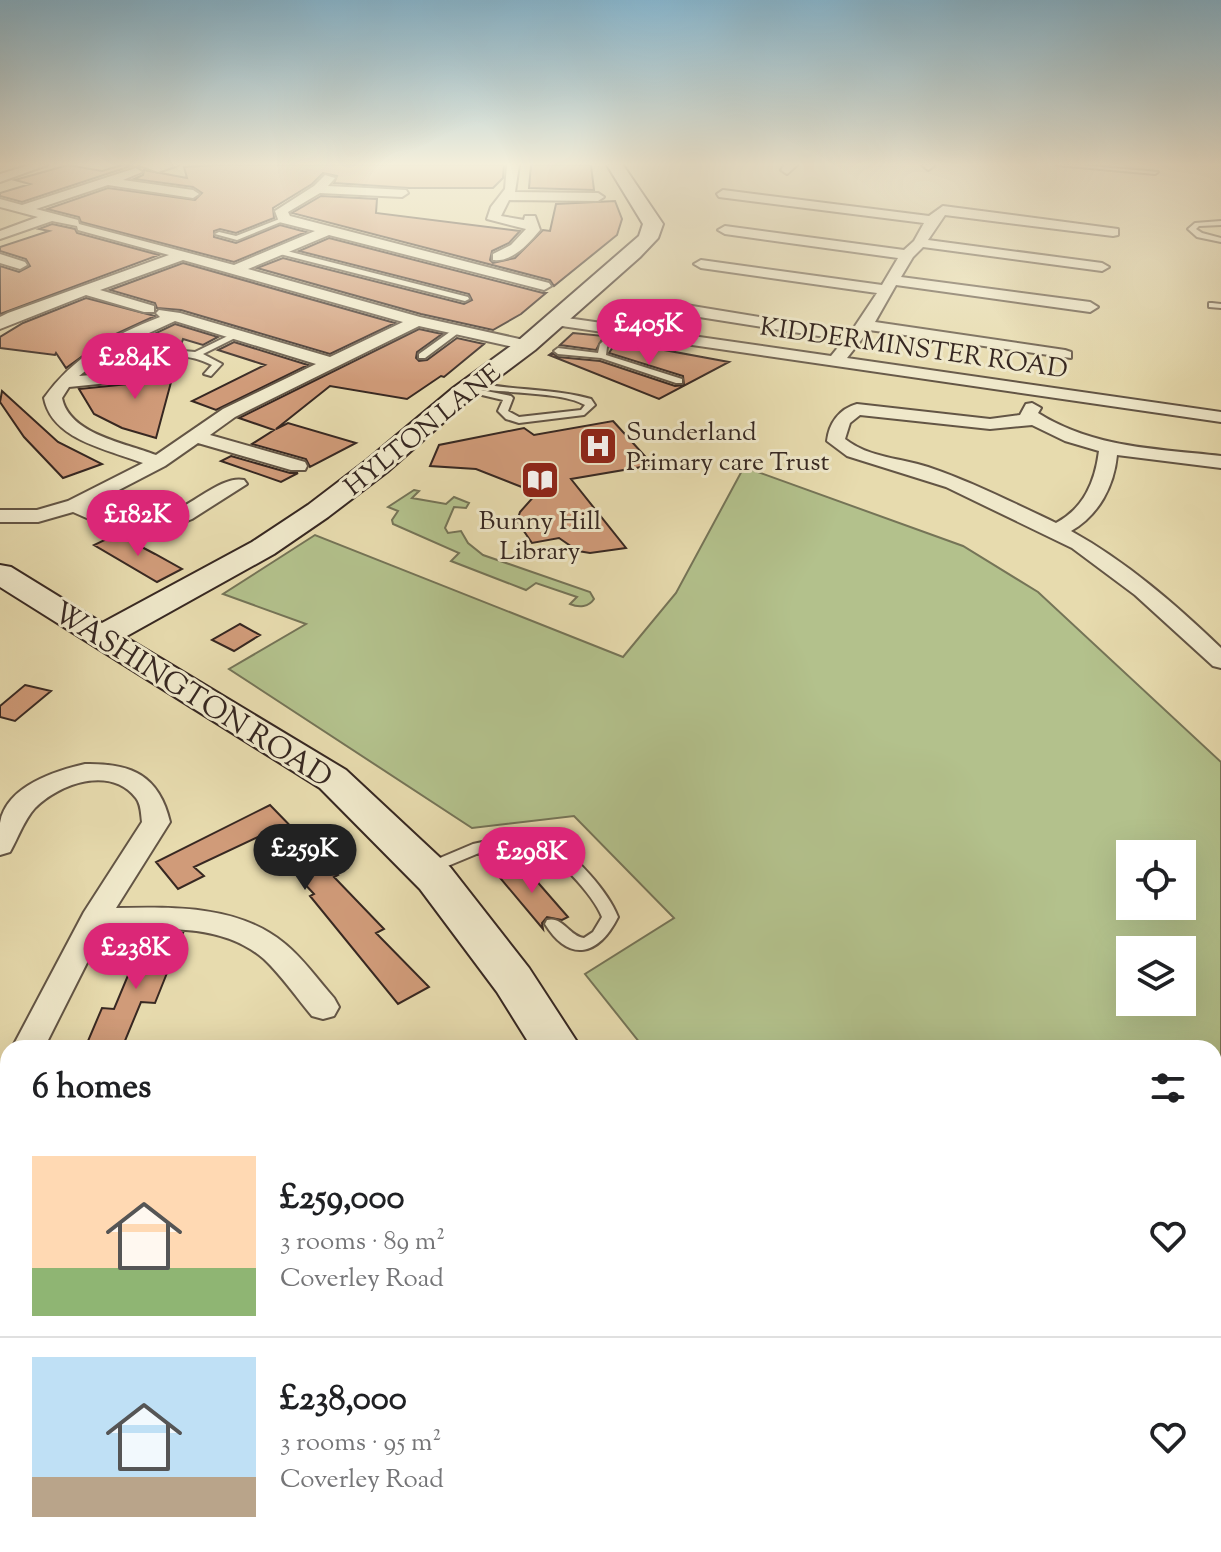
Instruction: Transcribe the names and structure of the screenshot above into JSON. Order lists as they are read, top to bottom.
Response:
{
  "streets": {
    "street": ["KIDDERMINSTER ROAD", "HYLTON LANE", "WASHINGTON ROAD"]
  },
  "crossings": [
    ["KIDDERMINSTER ROAD", "HYLTON LANE"],
    ["HYLTON LANE", "WASHINGTON ROAD"]
  ],
  "places": {
    "hospital": ["Sunderland Primary care Trust"],
    "library": ["Bunny Hill Library"]
  },
  "page": {
    "price": [
      "£405K",
      "£284K",
      "£182K",
      "£259K",
      "£298K",
      "£238K"
    ],
    "heading": "6 homes",
    "list": [
      {
        "name": "£259,000",
        "note": "3 rooms · 89 m² · Coverley Road"
      },
      {
        "name": "£238,000",
        "note": "3 rooms · 95 m² · Coverley Road"
      }
    ]
  }
}
